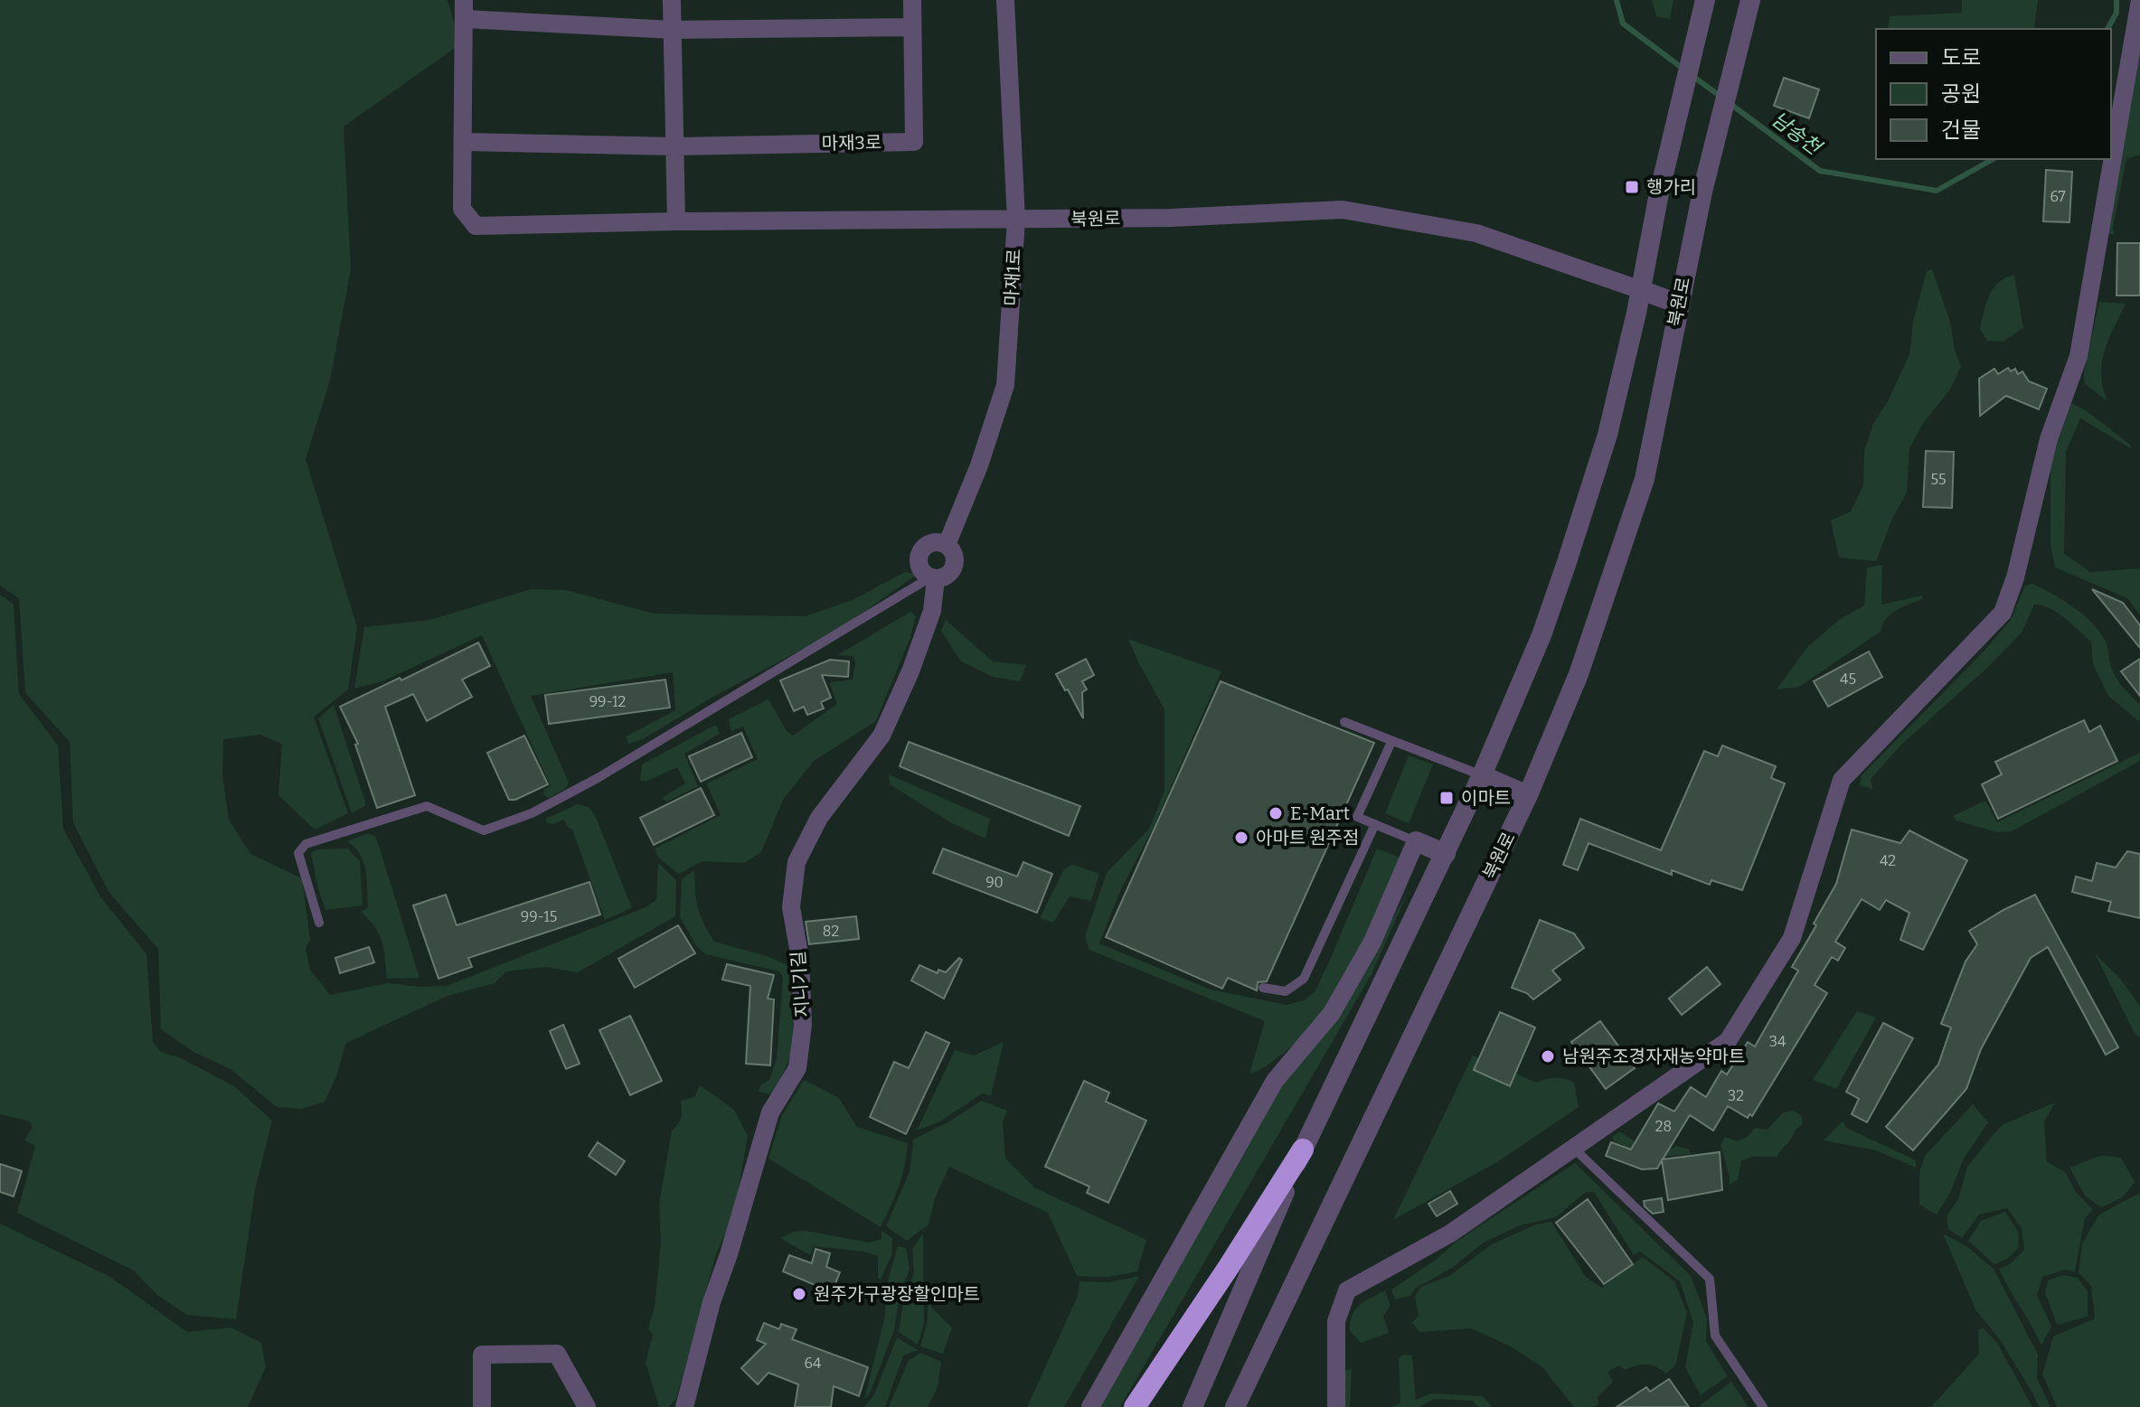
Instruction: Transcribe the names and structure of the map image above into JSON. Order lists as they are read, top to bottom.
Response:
{
  "streets": {
    "street": [
      "마재3로",
      "북원로",
      "마재1로",
      "지니기길"
    ]
  },
  "crossings": [
    ["북원로", "마재1로"],
    ["마재1로", "지니기길"]
  ],
  "water": ["남송천"],
  "places": {
    "transit": ["행가리", "이마트"],
    "other": [
      "E-Mart",
      "아마트 원주점",
      "남원주조경자재농약마트",
      "원주가구광장할인마트"
    ]
  },
  "house_numbers": [
    "67",
    "55",
    "45",
    "99-12",
    "42",
    "90",
    "99-15",
    "82",
    "34",
    "32",
    "28",
    "64"
  ],
  "legend": ["도로", "공원", "건물"]
}
